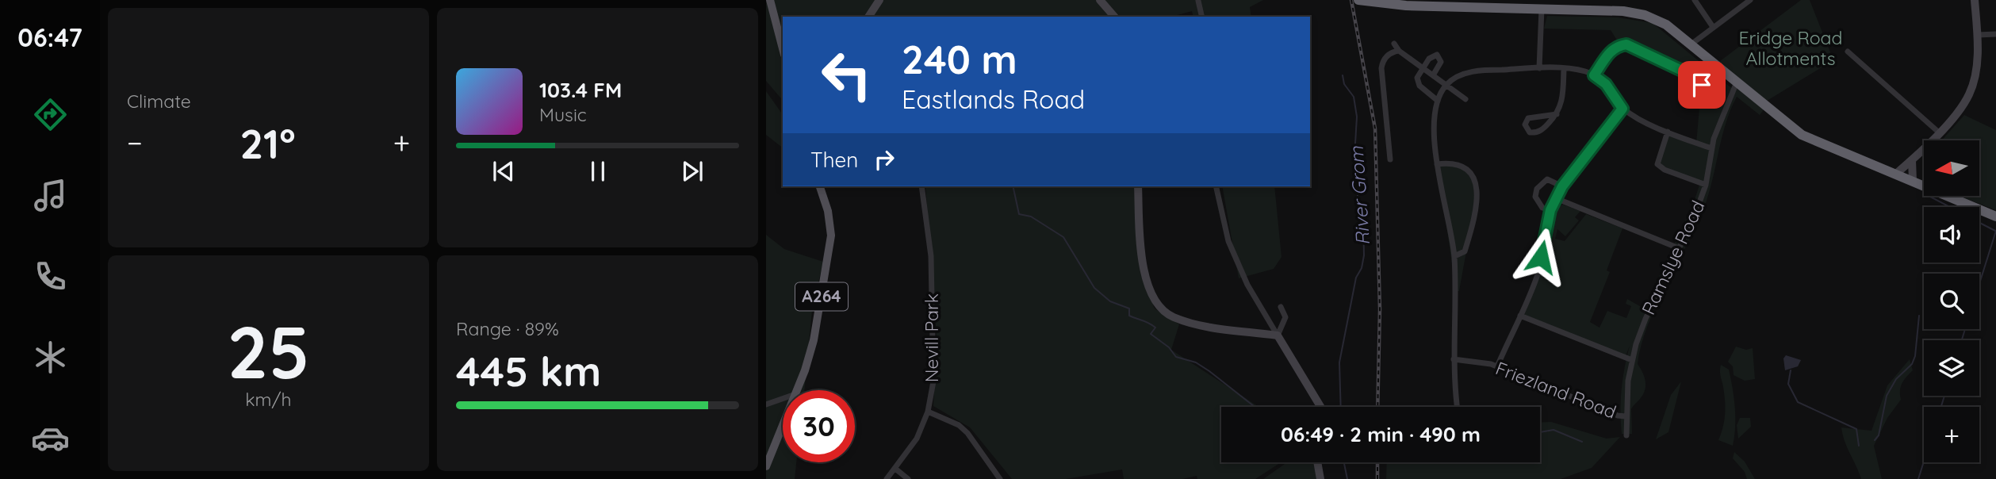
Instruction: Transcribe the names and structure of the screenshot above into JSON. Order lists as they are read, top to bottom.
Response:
{
  "streets": {
    "main road": ["A264"],
    "street": ["Ramslye Road", "Nevill Park", "Friezland Road"]
  },
  "crossings": [
    ["Ramslye Road", "Friezland Road"]
  ],
  "water": ["River Grom"],
  "parks": ["Eridge Road Allotments"],
  "north": "left",
  "page": {
    "tabs": "06:47",
    "tile": [
      "Climate",
      ["25", "km/h"],
      ["Range · 89%", "445 km"]
    ],
    "turn": ["240 m", "Eastlands Road"],
    "song": ["103.4 FM", "Music"],
    "heat": ["−", "21°", "+"],
    "then": "Then",
    "map_buttons": "+",
    "limit": "30",
    "trip": "06:49 · 2 min · 490 m"
  }
}
